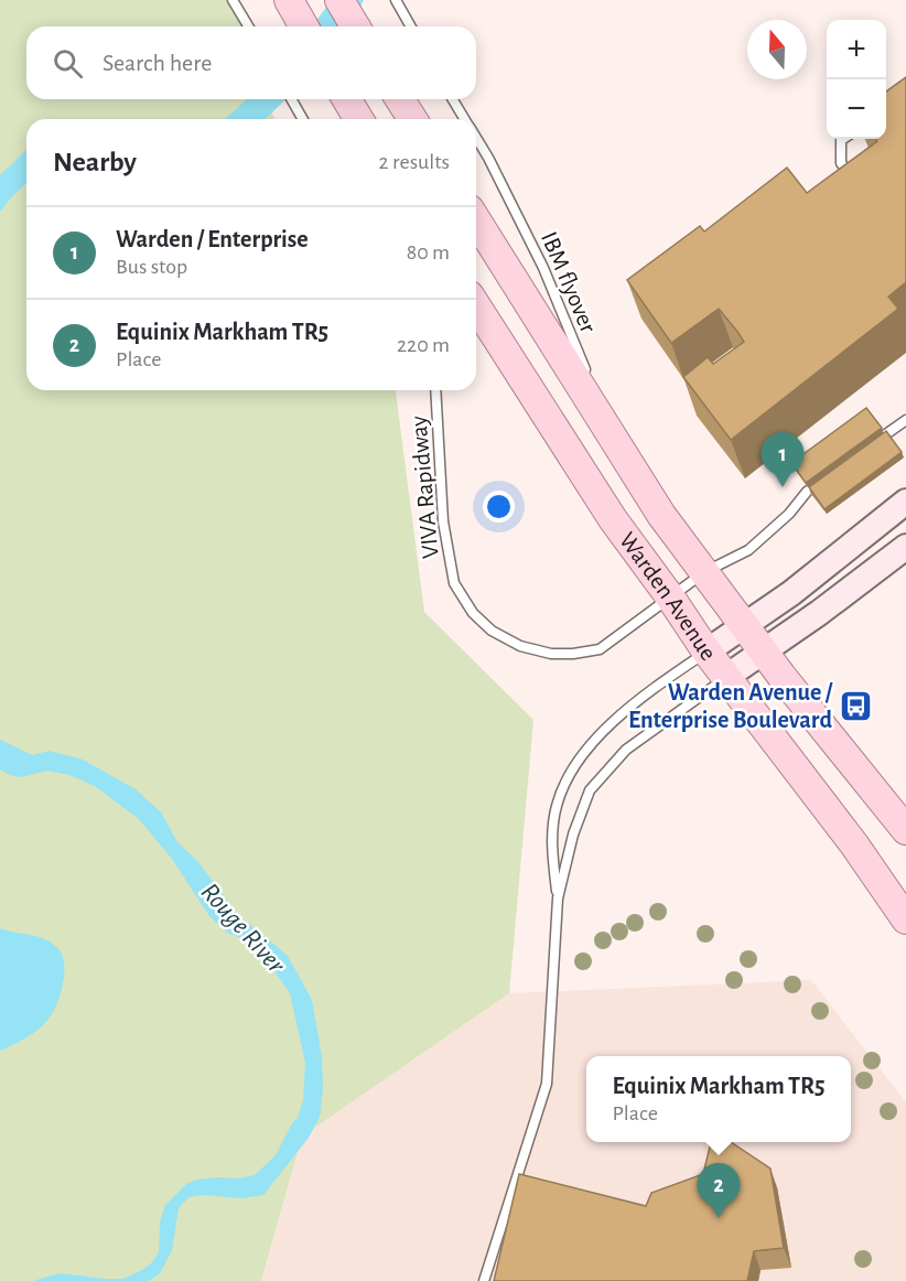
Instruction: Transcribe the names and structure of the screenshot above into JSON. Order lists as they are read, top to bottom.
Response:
{
  "streets": {
    "main road": ["Warden Avenue"],
    "lane": ["IBM flyover", "VIVA Rapidway"]
  },
  "crossings": [
    ["VIVA Rapidway", "Warden Avenue"]
  ],
  "water": ["Rouge River"],
  "places": {
    "bus stop": ["Warden Avenue / Enterprise Boulevard"]
  },
  "north": "top",
  "page": {
    "map_buttons": ["+", "−"],
    "search": "Search here",
    "heading": ["Nearby", "2 results"],
    "list": [
      {
        "mark": "1",
        "name": "Warden / Enterprise",
        "note": "Bus stop",
        "value": "80 m"
      },
      {
        "mark": "2",
        "name": "Equinix Markham TR5",
        "note": "Place",
        "value": "220 m"
      }
    ],
    "pins": ["1", "2"],
    "popup": ["Equinix Markham TR5", "Place"]
  }
}
